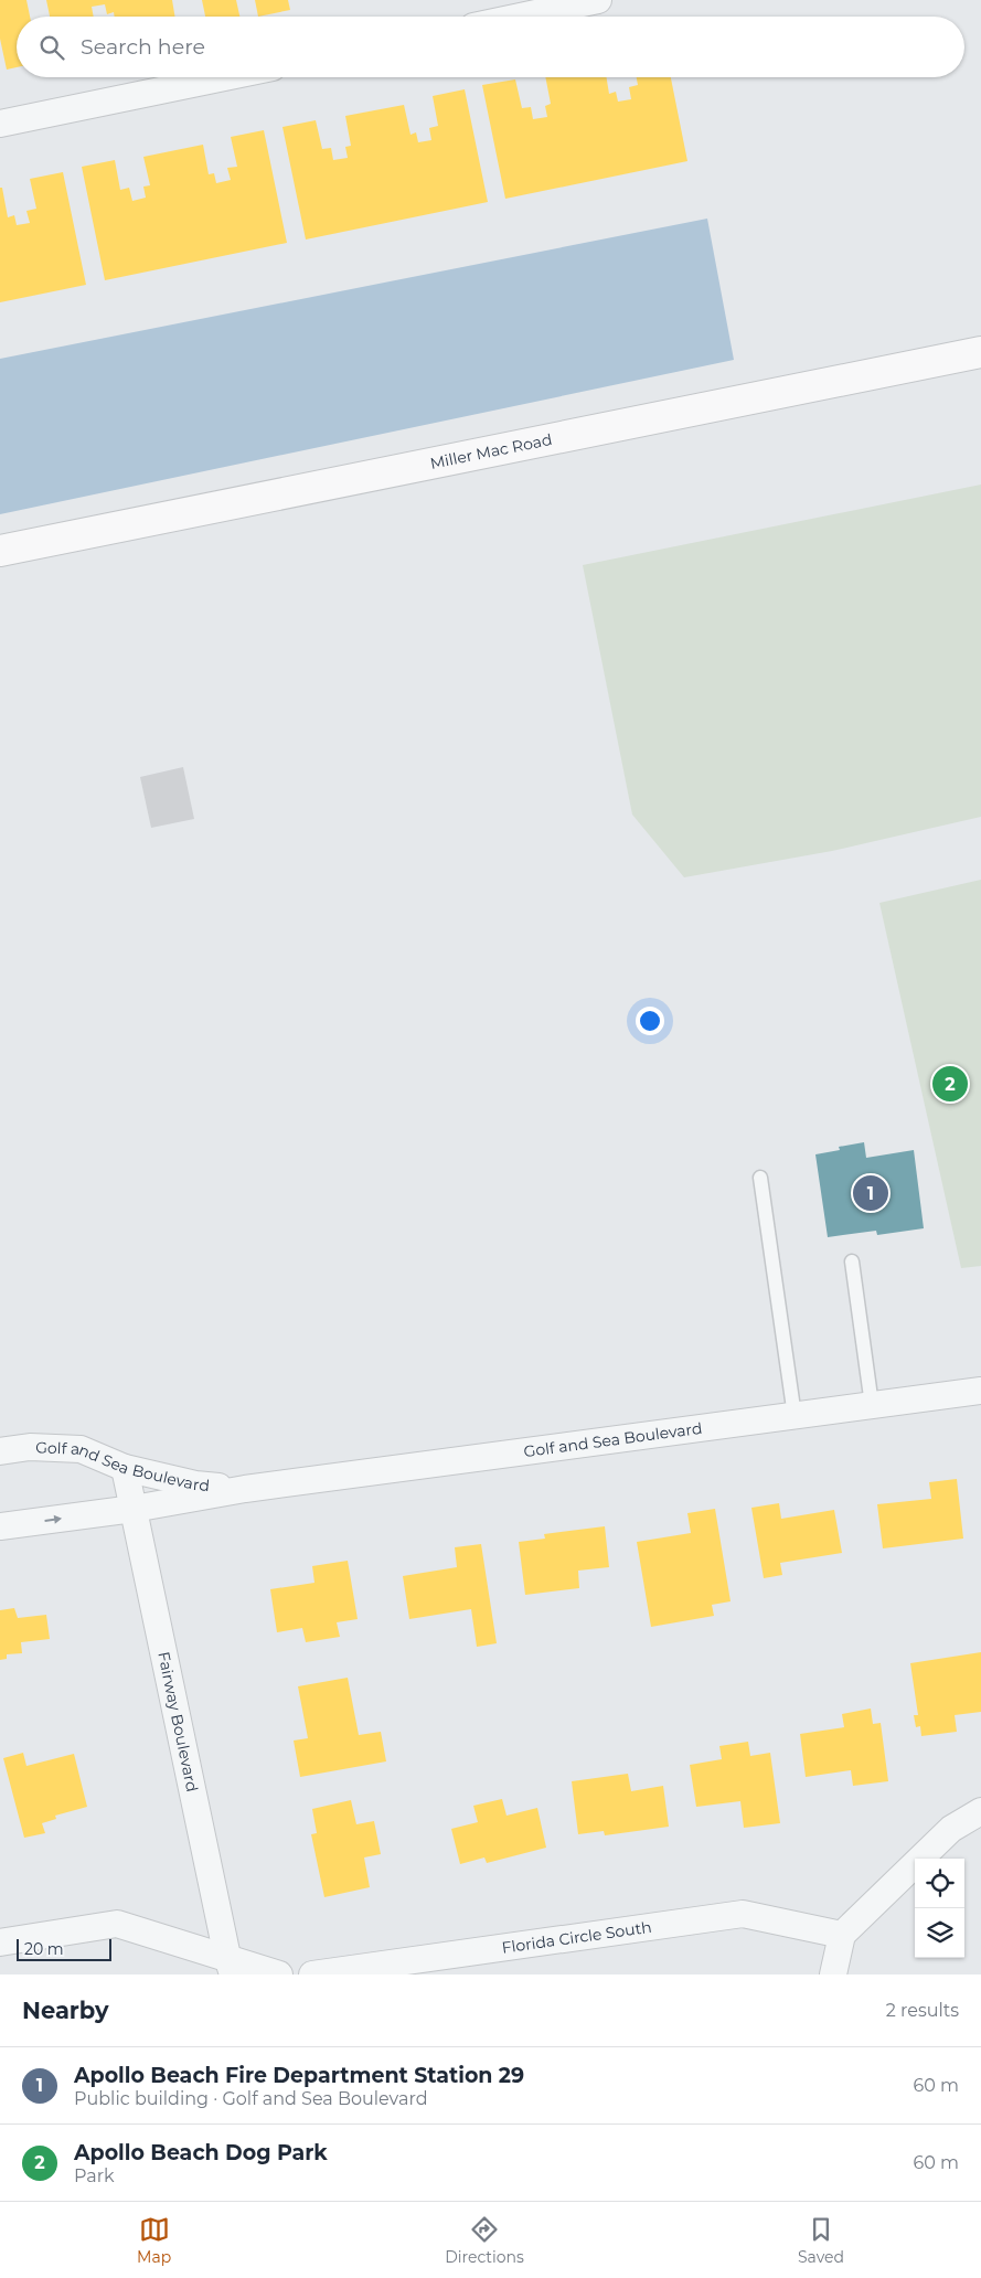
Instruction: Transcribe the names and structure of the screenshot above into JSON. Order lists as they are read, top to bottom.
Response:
{
  "streets": {
    "street": [
      "Miller Mac Road",
      "Golf and Sea Boulevard",
      "Fairway Boulevard",
      "Florida Circle South"
    ]
  },
  "crossings": [
    ["Golf and Sea Boulevard", "Fairway Boulevard"]
  ],
  "scale_bar": "20 m",
  "page": {
    "search": "Search here",
    "pins": ["2", "1"],
    "scale": "20 m",
    "heading": ["Nearby", "2 results"],
    "list": [
      {
        "mark": "1",
        "name": "Apollo Beach Fire Department Station 29",
        "note": "Public building · Golf and Sea Boulevard",
        "value": "60 m"
      },
      {
        "mark": "2",
        "name": "Apollo Beach Dog Park",
        "note": "Park",
        "value": "60 m"
      }
    ],
    "nav": ["Map", "Directions", "Saved"]
  }
}
